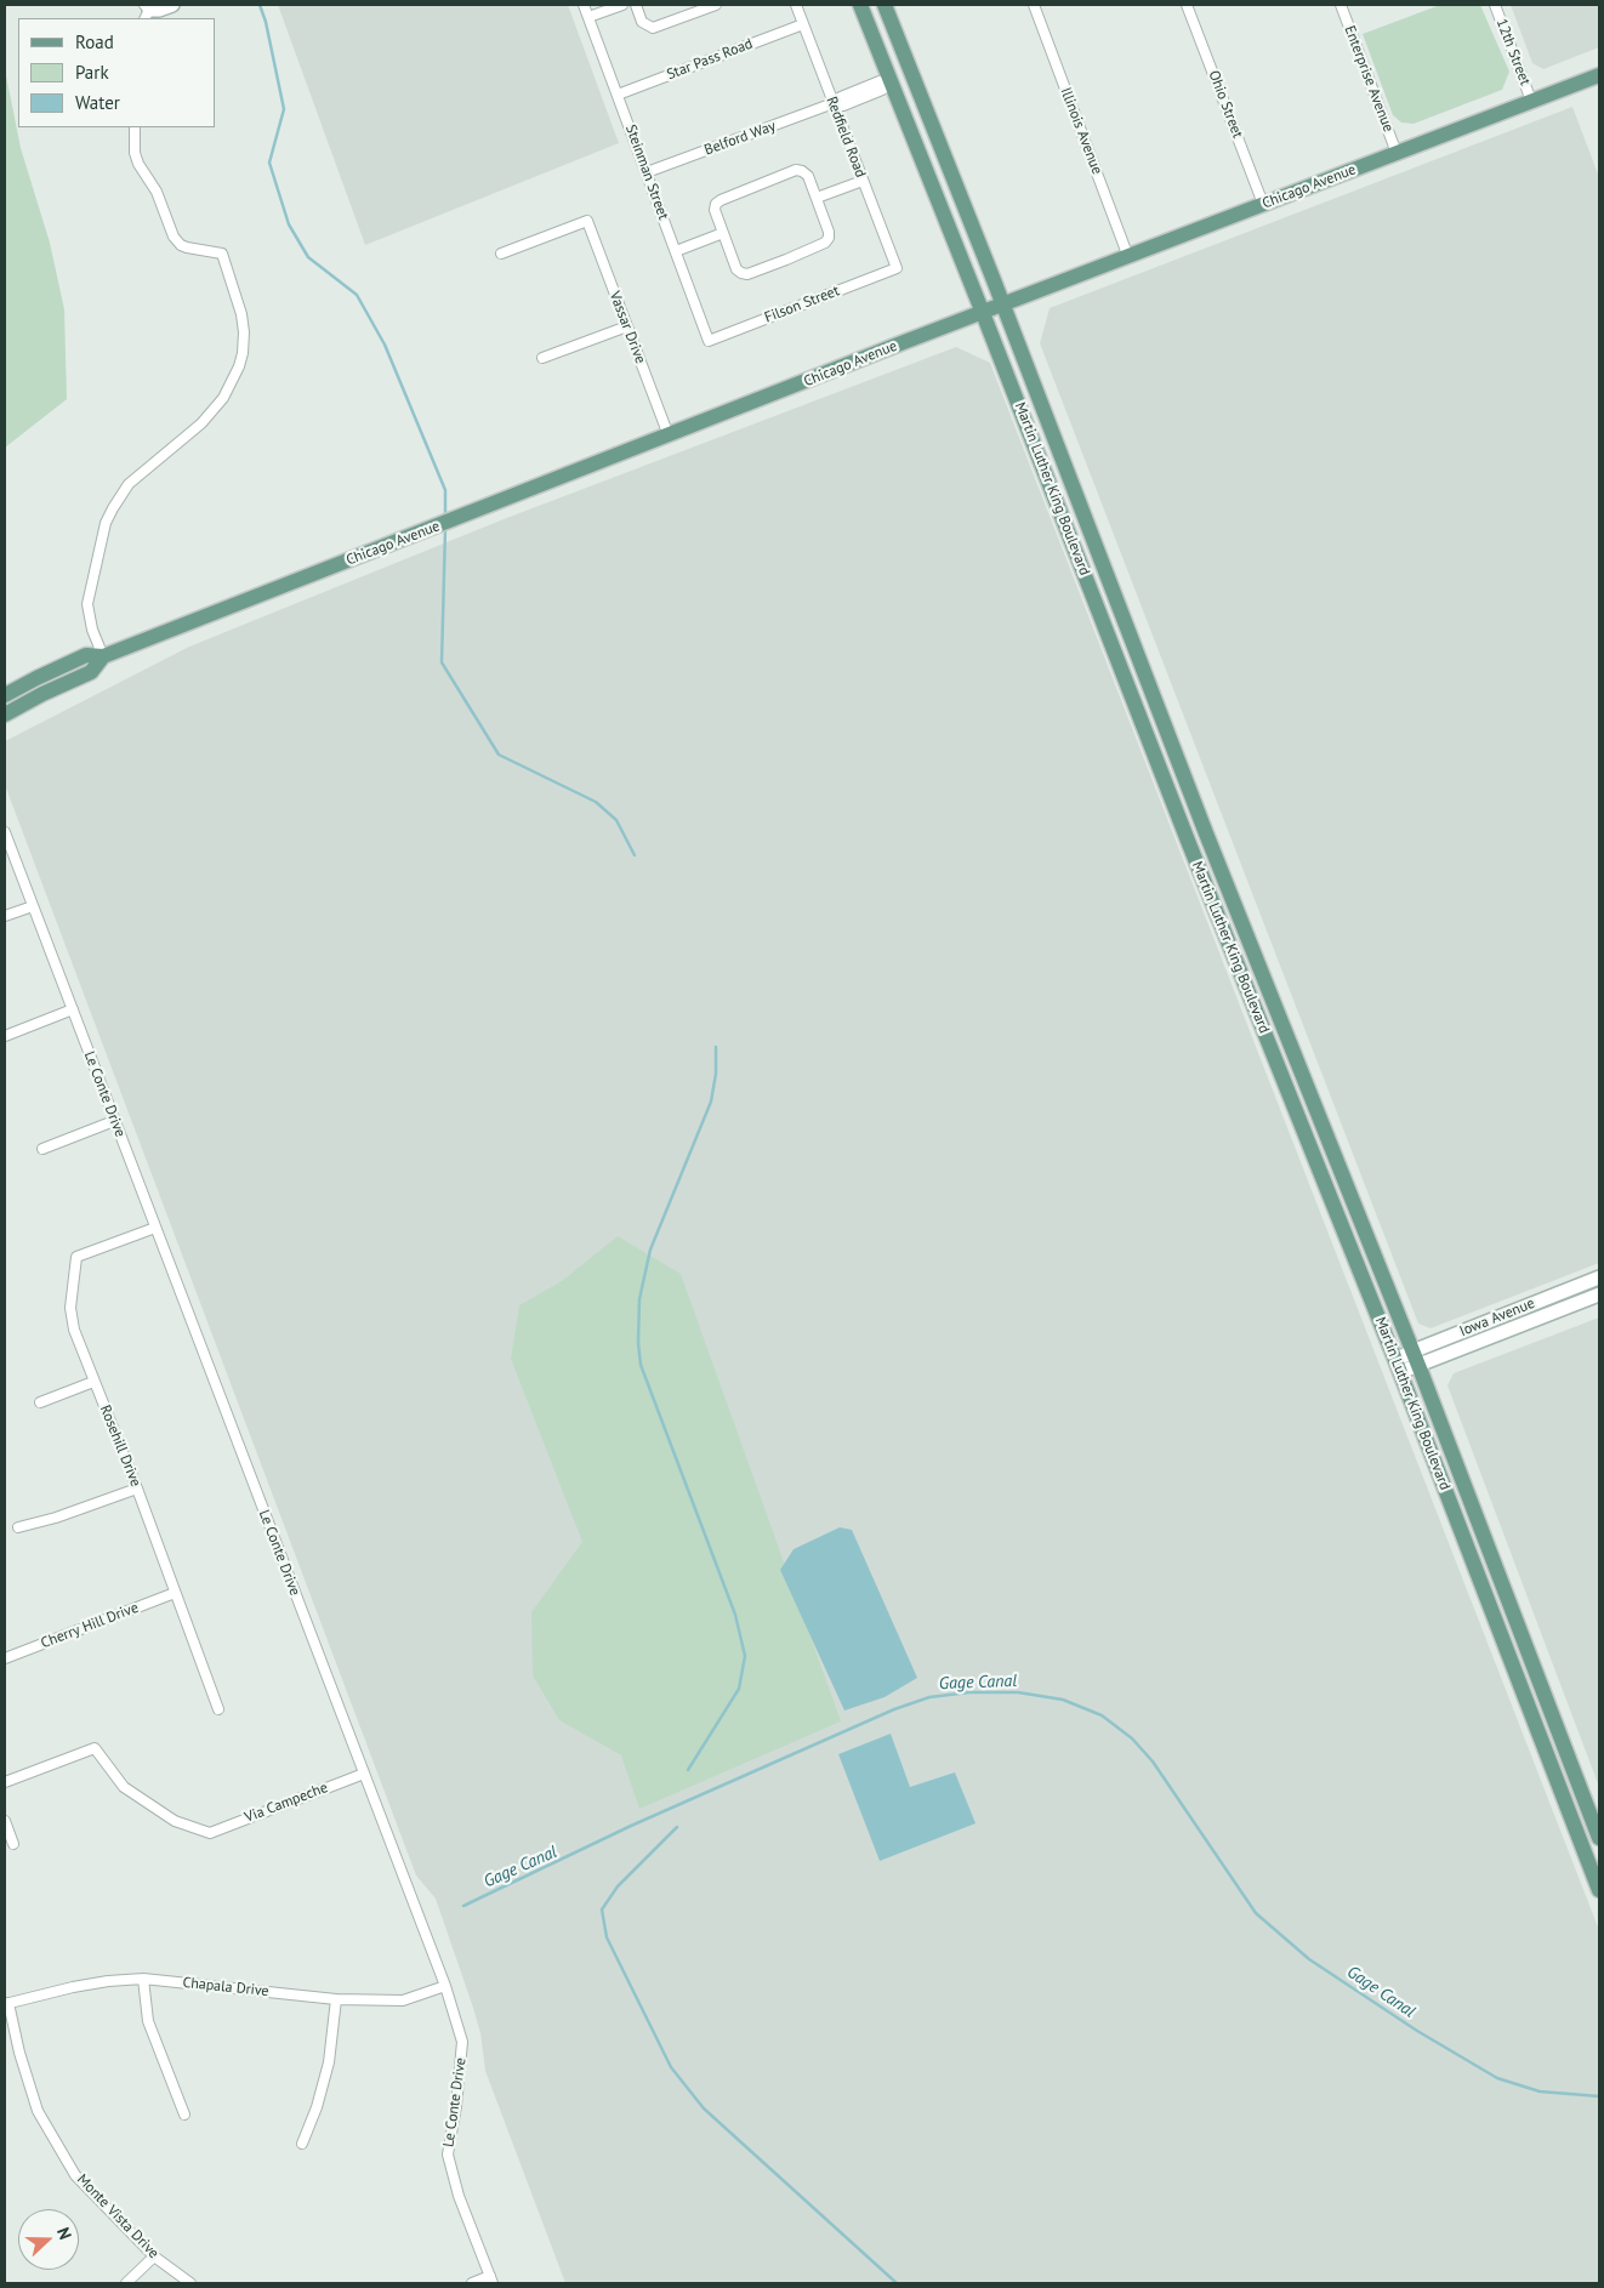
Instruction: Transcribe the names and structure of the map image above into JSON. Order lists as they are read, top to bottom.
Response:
{
  "streets": {
    "main road": ["Chicago Avenue", "Martin Luther King Boulevard"],
    "street": [
      "12th Street",
      "Star Pass Road",
      "Enterprise Avenue",
      "Ohio Street",
      "Illinois Avenue",
      "Redfield Road",
      "Belford Way",
      "Steinman Street",
      "Filson Street",
      "Vassar Drive",
      "Le Conte Drive",
      "Iowa Avenue",
      "Rosehill Drive",
      "Cherry Hill Drive",
      "Via Campeche",
      "Chapala Drive",
      "Monte Vista Drive"
    ]
  },
  "crossings": [
    ["12th Street", "Chicago Avenue"],
    ["Star Pass Road", "Redfield Road"],
    ["Star Pass Road", "Steinman Street"],
    ["Enterprise Avenue", "Chicago Avenue"],
    ["Ohio Street", "Chicago Avenue"],
    ["Illinois Avenue", "Chicago Avenue"],
    ["Redfield Road", "Belford Way"],
    ["Redfield Road", "Filson Street"],
    ["Belford Way", "Steinman Street"],
    ["Belford Way", "Martin Luther King Boulevard"],
    ["Steinman Street", "Filson Street"],
    ["Chicago Avenue", "Vassar Drive"],
    ["Chicago Avenue", "Martin Luther King Boulevard"],
    ["Martin Luther King Boulevard", "Iowa Avenue"],
    ["Le Conte Drive", "Rosehill Drive"],
    ["Le Conte Drive", "Via Campeche"],
    ["Le Conte Drive", "Chapala Drive"],
    ["Rosehill Drive", "Cherry Hill Drive"],
    ["Chapala Drive", "Monte Vista Drive"]
  ],
  "water": ["Gage Canal"],
  "legend": ["Road", "Park", "Water"],
  "north": "right"
}
